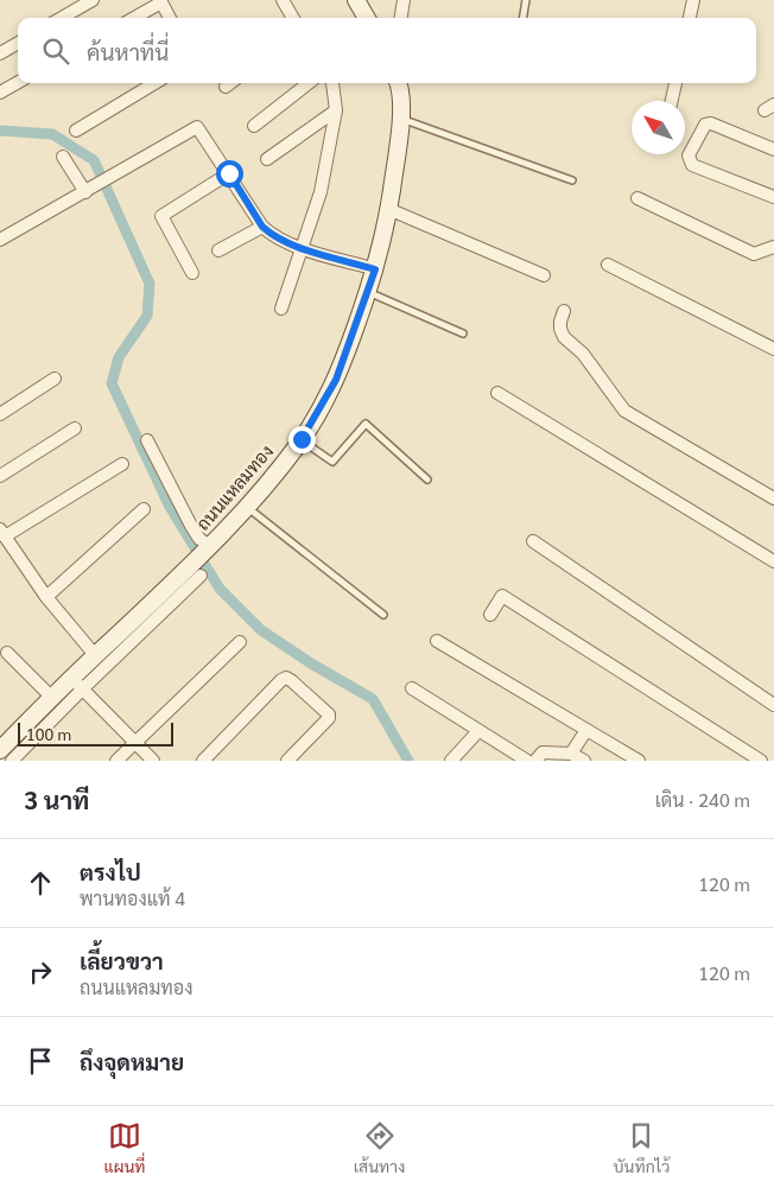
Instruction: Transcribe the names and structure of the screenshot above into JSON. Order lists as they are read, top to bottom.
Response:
{
  "streets": {
    "main road": ["ถนนแหลมทอง"]
  },
  "scale_bar": "100 m",
  "north": "top left",
  "page": {
    "search": "ค้นหาที่นี่",
    "scale": "100 m",
    "heading": ["3 นาที", "เดิน · 240 m"],
    "list": [
      ["ตรงไป", "พานทองแท้ 4", "120 m"],
      ["เลี้ยวขวา", "ถนนแหลมทอง", "120 m"],
      "ถึงจุดหมาย"
    ],
    "nav": ["แผนที่", "เส้นทาง", "บันทึกไว้"]
  }
}
